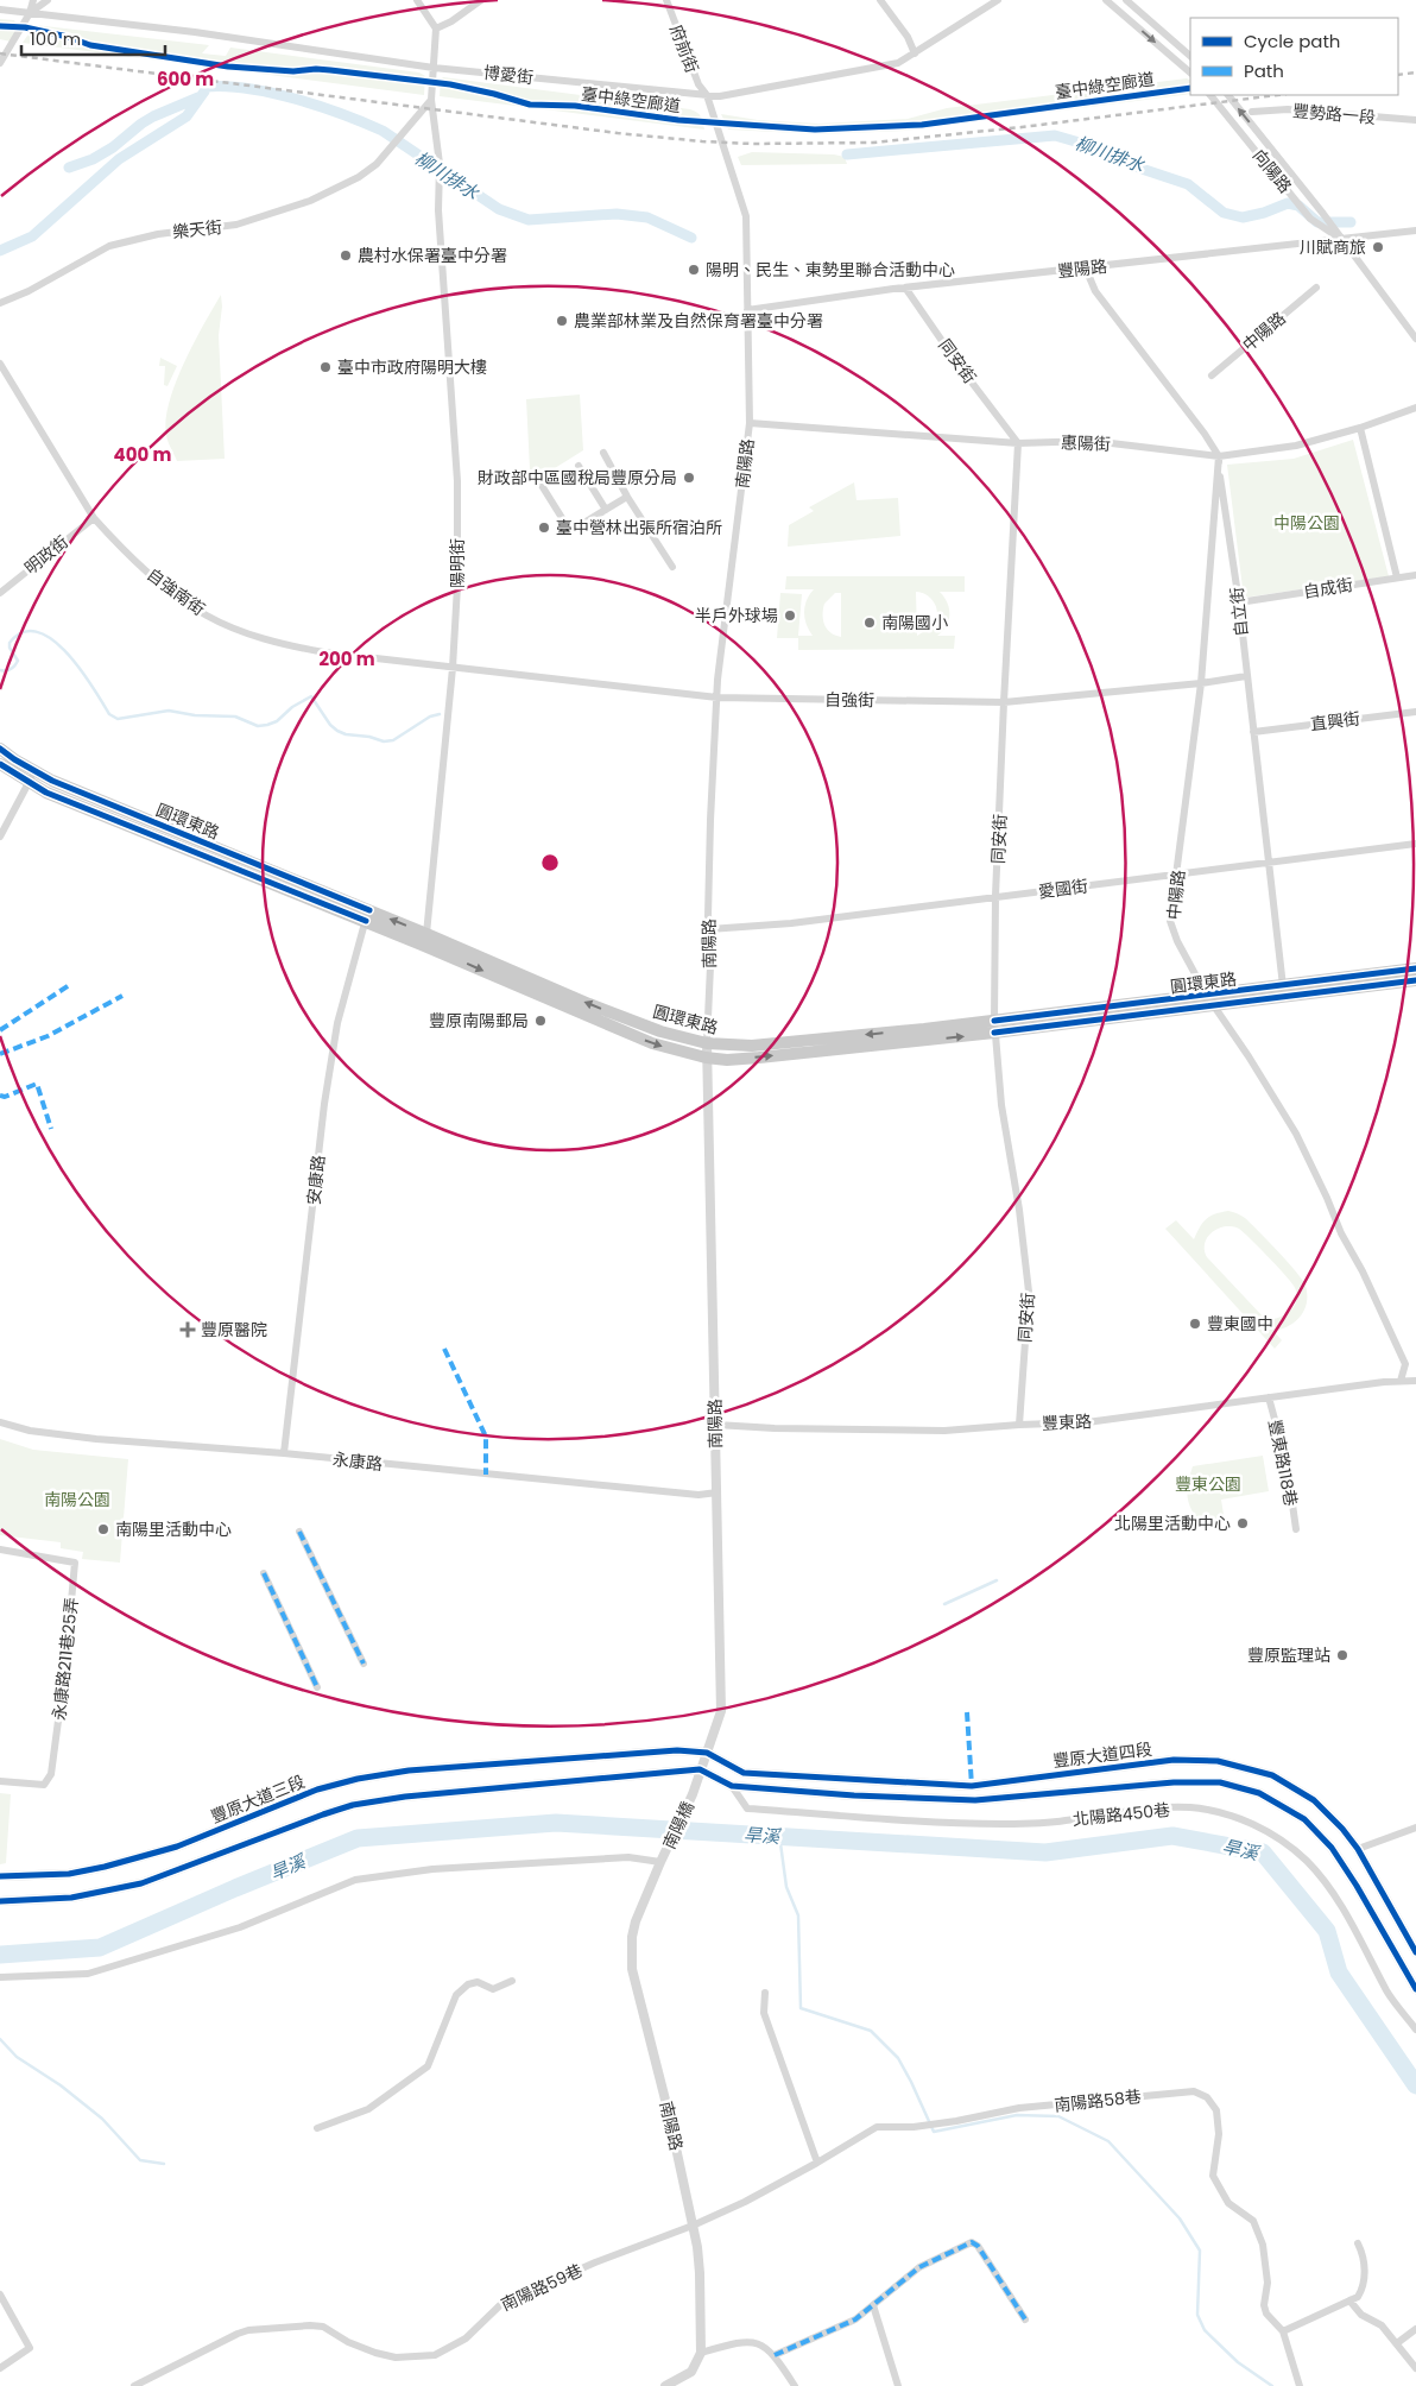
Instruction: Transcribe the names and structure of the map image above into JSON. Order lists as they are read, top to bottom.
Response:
{
  "streets": {
    "main road": ["圓環東路"],
    "street": [
      "府前街",
      "博愛街",
      "豐勢路一段",
      "向陽路",
      "樂天街",
      "豐陽路",
      "中陽路",
      "同安街",
      "惠陽街",
      "南陽路",
      "明政街",
      "陽明街",
      "自成街",
      "自強南街",
      "自立街",
      "自強街",
      "直興街",
      "愛國街",
      "安康路",
      "豐東路",
      "永康路",
      "豐東路118巷",
      "永康路211巷25弄",
      "豐原大道四段",
      "豐原大道三段",
      "北陽路450巷",
      "南陽橋",
      "南陽路58巷",
      "南陽路59巷"
    ],
    "cycle path": ["臺中綠空廊道"]
  },
  "crossings": [
    ["府前街", "博愛街"],
    ["府前街", "南陽路"],
    ["博愛街", "南陽路"],
    ["向陽路", "豐陽路"],
    ["樂天街", "陽明街"],
    ["豐陽路", "同安街"],
    ["豐陽路", "南陽路"],
    ["中陽路", "惠陽街"],
    ["中陽路", "自立街"],
    ["中陽路", "自強街"],
    ["中陽路", "圓環東路"],
    ["中陽路", "愛國街"],
    ["中陽路", "豐東路"],
    ["同安街", "惠陽街"],
    ["同安街", "自強街"],
    ["同安街", "圓環東路"],
    ["同安街", "愛國街"],
    ["同安街", "豐東路"],
    ["惠陽街", "南陽路"],
    ["惠陽街", "自立街"],
    ["南陽路", "自強街"],
    ["南陽路", "圓環東路"],
    ["南陽路", "愛國街"],
    ["南陽路", "豐東路"],
    ["南陽路", "永康路"],
    ["南陽路", "豐原大道四段"],
    ["南陽路", "豐原大道三段"],
    ["南陽路", "南陽橋"],
    ["南陽路", "南陽路58巷"],
    ["南陽路", "南陽路59巷"],
    ["明政街", "自強南街"],
    ["陽明街", "自強南街"],
    ["陽明街", "自強街"],
    ["陽明街", "圓環東路"],
    ["自成街", "自立街"],
    ["自強南街", "自強街"],
    ["自立街", "自強街"],
    ["自立街", "直興街"],
    ["自立街", "圓環東路"],
    ["自立街", "愛國街"],
    ["圓環東路", "安康路"],
    ["安康路", "永康路"],
    ["豐東路", "豐東路118巷"],
    ["豐原大道四段", "豐原大道三段"],
    ["豐原大道四段", "北陽路450巷"],
    ["南陽路58巷", "南陽路59巷"]
  ],
  "water": ["柳川排水", "旱溪"],
  "parks": ["中陽公園", "豐東公園", "南陽公園"],
  "places": {
    "other": [
      "川賦商旅",
      "農村水保署臺中分署",
      "陽明、民生、東勢里聯合活動中心",
      "農業部林業及自然保育署臺中分署",
      "臺中市政府陽明大樓",
      "財政部中區國稅局豐原分局",
      "臺中營林出張所宿泊所",
      "半戶外球場",
      "南陽國小",
      "豐原南陽郵局",
      "豐東國中",
      "北陽里活動中心",
      "南陽里活動中心",
      "豐原監理站"
    ],
    "health": ["豐原醫院"]
  },
  "legend": ["Cycle path", "Path"],
  "scale_bar": "100 m",
  "rings": ["600 m", "400 m", "200 m"]
}
